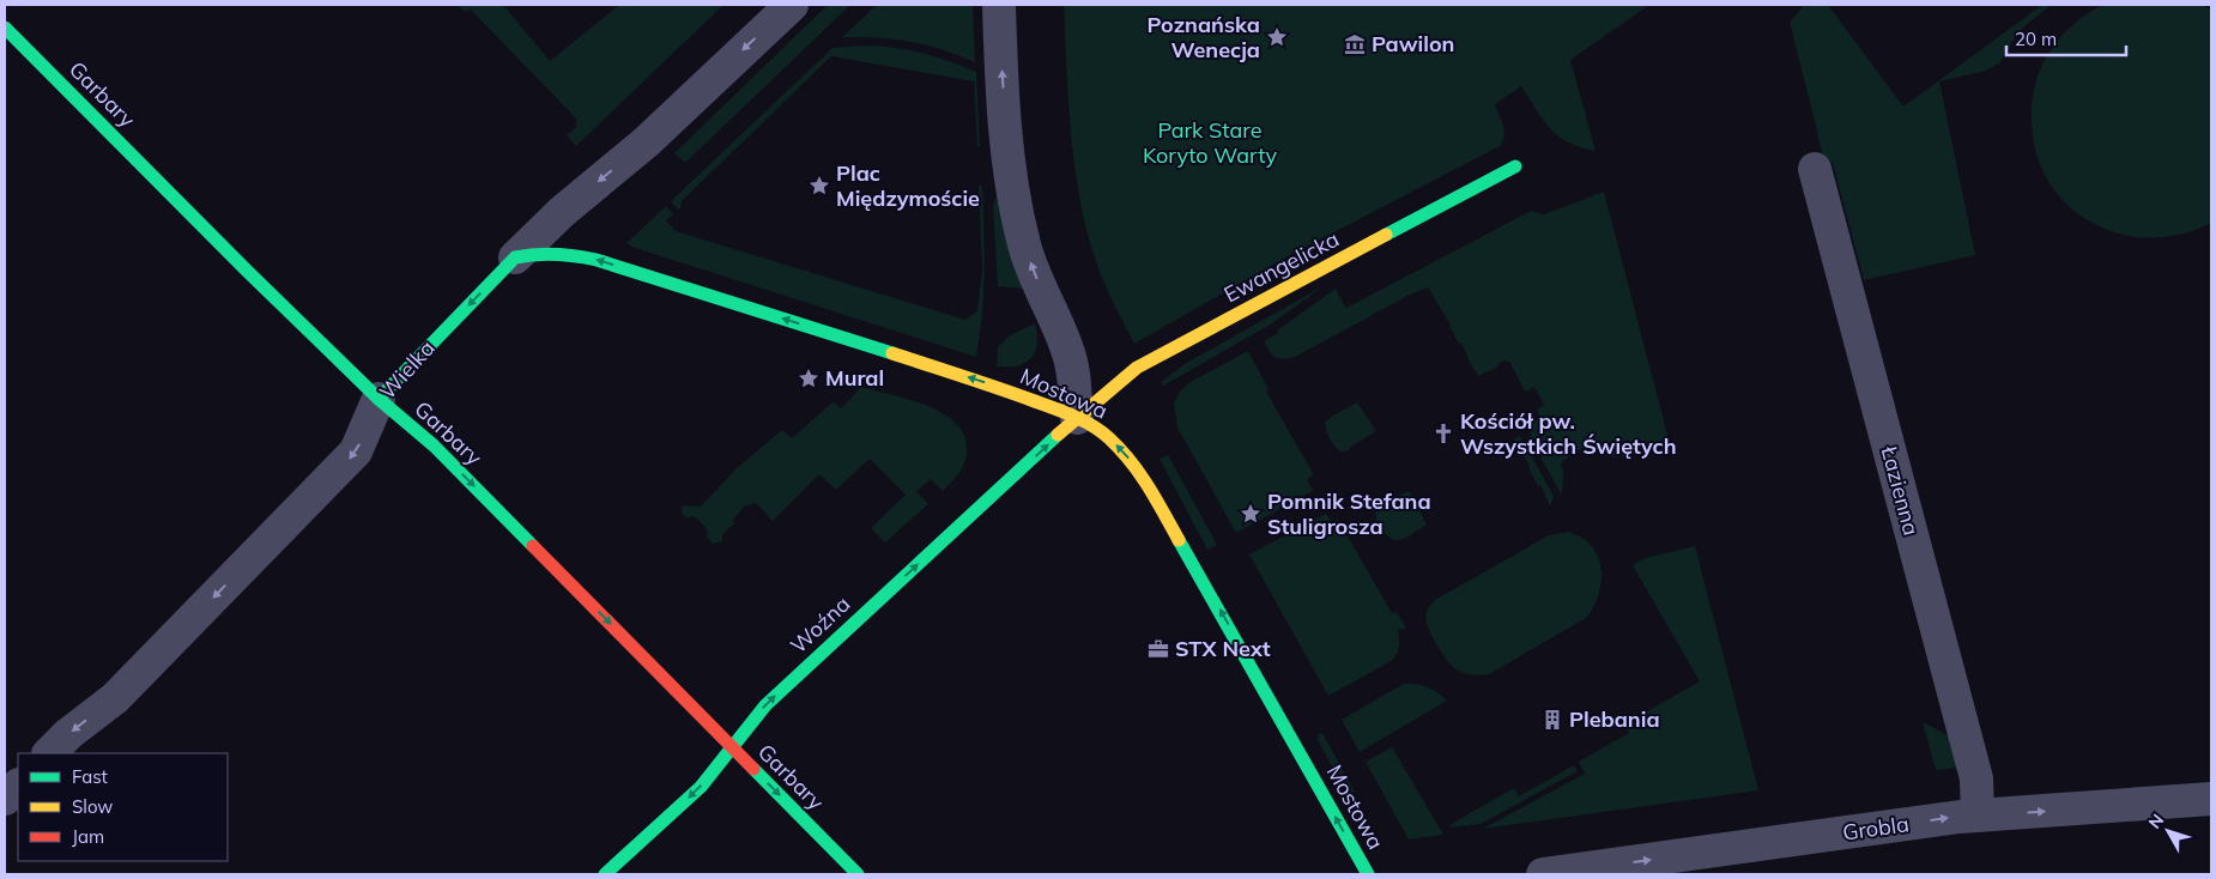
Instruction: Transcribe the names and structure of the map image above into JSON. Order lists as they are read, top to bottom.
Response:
{
  "streets": {
    "street": [
      "Garbary",
      "Ewangelicka",
      "Wielka",
      "Mostowa",
      "Łazienna",
      "Woźna",
      "Grobla"
    ]
  },
  "crossings": [
    ["Garbary", "Wielka"],
    ["Garbary", "Woźna"],
    ["Ewangelicka", "Mostowa"],
    ["Ewangelicka", "Woźna"],
    ["Wielka", "Mostowa"],
    ["Mostowa", "Woźna"],
    ["Łazienna", "Grobla"]
  ],
  "one_way": [
    "Garbary",
    "Wielka",
    "Mostowa",
    "Grobla"
  ],
  "parks": ["Park Stare Koryto Warty"],
  "places": {
    "place": [
      "Poznańska Wenecja",
      "Plac Międzymoście",
      "Mural",
      "Pomnik Stefana Stuligrosza"
    ],
    "museum": ["Pawilon"],
    "church": ["Kościół pw. Wszystkich Świętych"],
    "office": ["STX Next"],
    "building": ["Plebania"]
  },
  "legend": ["Fast", "Slow", "Jam"],
  "scale_bar": "20 m",
  "north": "top left"
}
